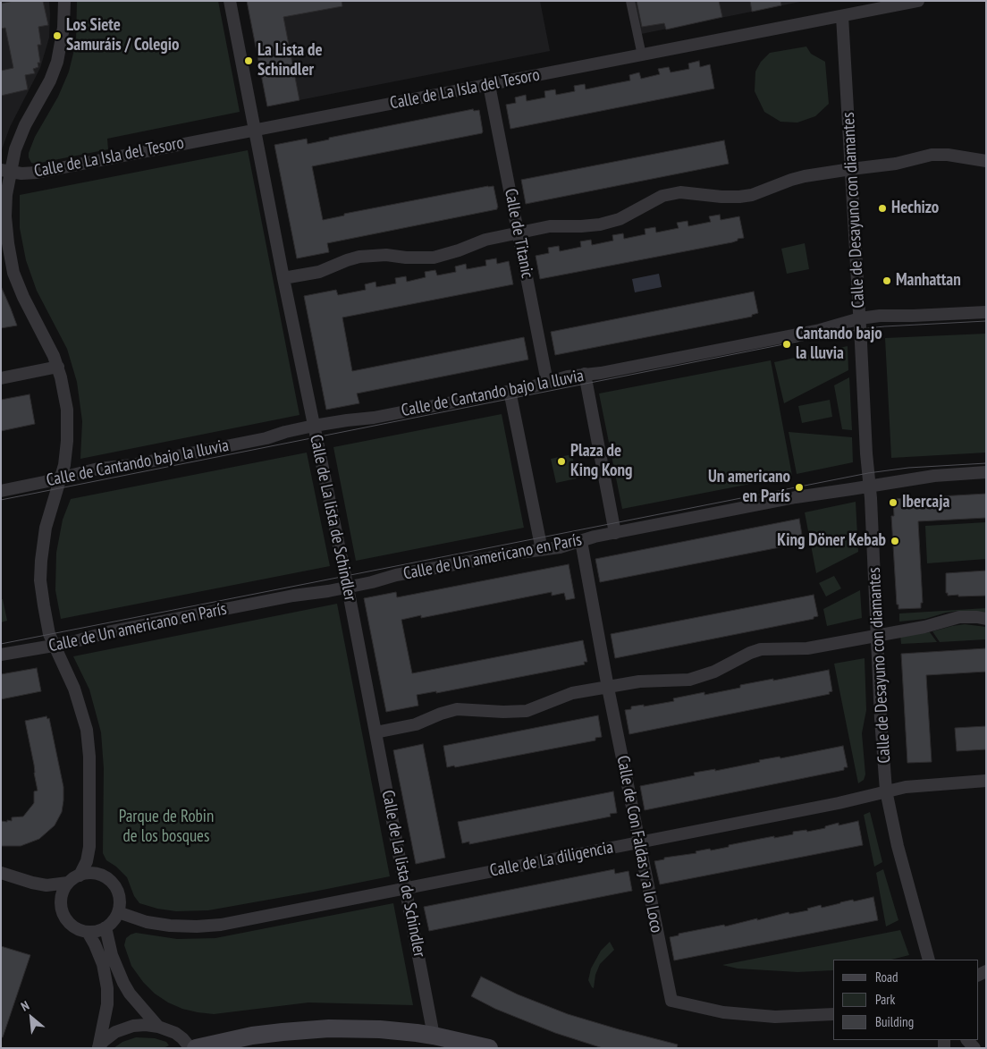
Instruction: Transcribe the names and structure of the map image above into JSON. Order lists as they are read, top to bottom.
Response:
{
  "streets": {
    "street": [
      "Calle de La Isla del Tesoro",
      "Calle de Desayuno con diamantes",
      "Calle de Titanic",
      "Calle de Cantando bajo la lluvia",
      "Calle de La lista de Schindler",
      "Calle de Un americano en París",
      "Calle de Con Faldas y a lo Loco",
      "Calle de La diligencia"
    ]
  },
  "crossings": [
    ["Calle de La Isla del Tesoro", "Calle de Desayuno con diamantes"],
    ["Calle de La Isla del Tesoro", "Calle de Titanic"],
    ["Calle de La Isla del Tesoro", "Calle de La lista de Schindler"],
    ["Calle de Desayuno con diamantes", "Calle de Cantando bajo la lluvia"],
    ["Calle de Desayuno con diamantes", "Calle de Un americano en París"],
    ["Calle de Desayuno con diamantes", "Calle de La diligencia"],
    ["Calle de Titanic", "Calle de Cantando bajo la lluvia"],
    ["Calle de Cantando bajo la lluvia", "Calle de La lista de Schindler"],
    ["Calle de La lista de Schindler", "Calle de Un americano en París"],
    ["Calle de La lista de Schindler", "Calle de La diligencia"],
    ["Calle de Con Faldas y a lo Loco", "Calle de La diligencia"]
  ],
  "parks": ["Parque de Robin de los bosques"],
  "places": [
    "Los Siete Samuráis / Colegio",
    "La Lista de Schindler",
    "Hechizo",
    "Manhattan",
    "Cantando bajo la lluvia",
    "Plaza de King Kong",
    "Un americano en París",
    "Ibercaja",
    "King Döner Kebab"
  ],
  "legend": ["Road", "Park", "Building"],
  "north": "top left"
}
